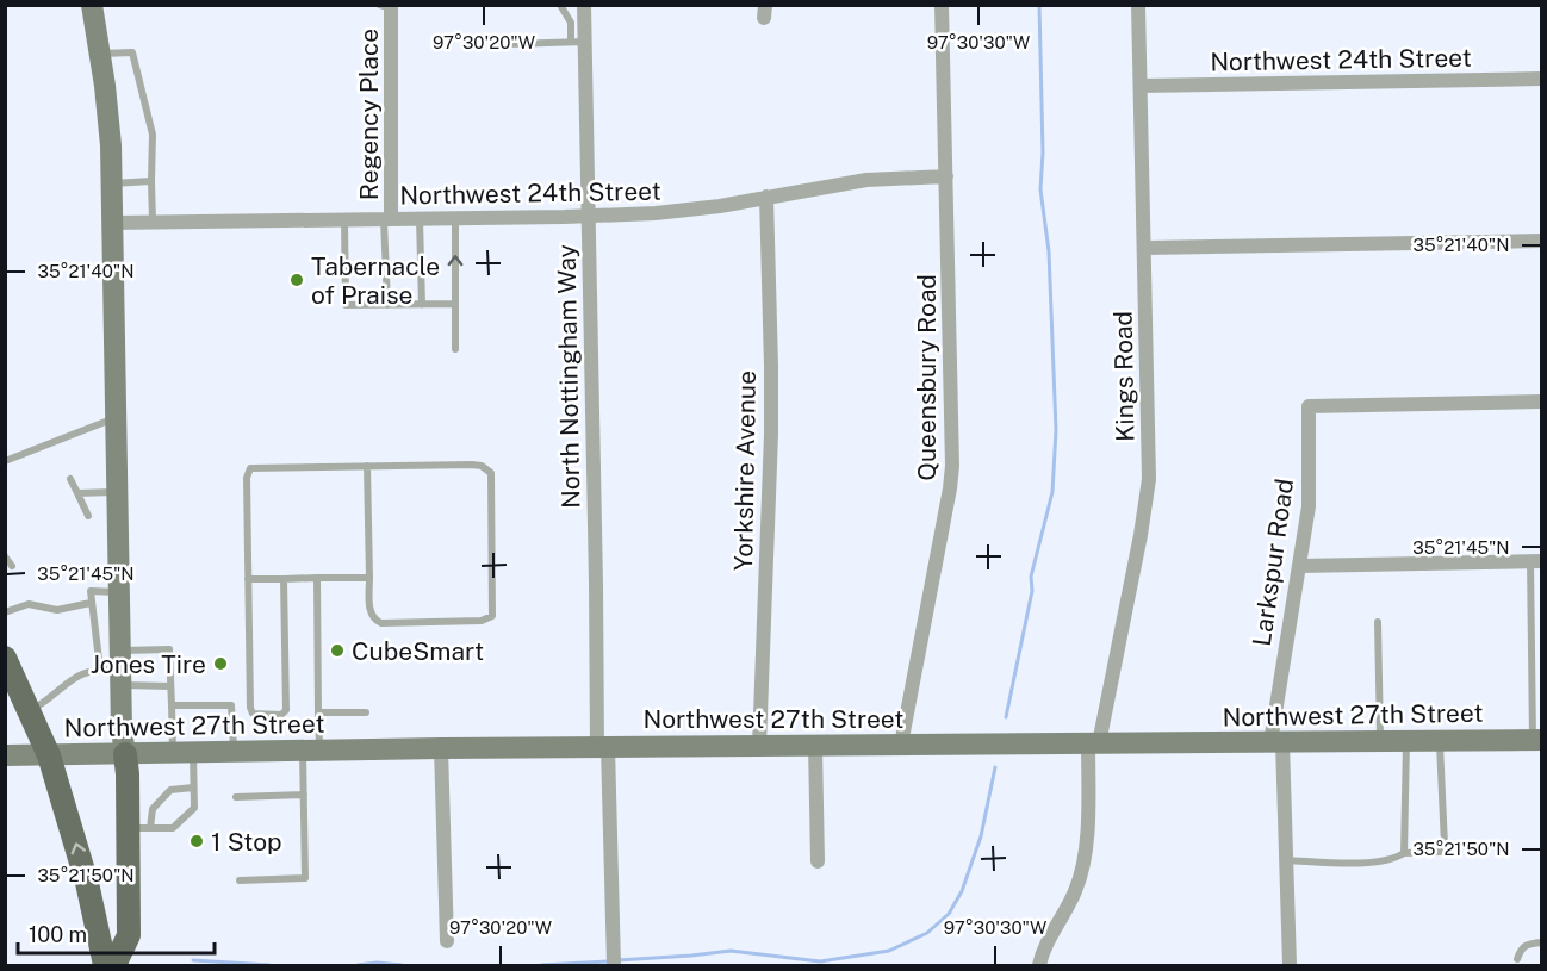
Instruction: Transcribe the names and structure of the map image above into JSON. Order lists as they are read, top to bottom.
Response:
{
  "streets": {
    "main road": ["Northwest 27th Street"],
    "street": [
      "Northwest 24th Street",
      "Regency Place",
      "North Nottingham Way",
      "Kings Road",
      "Queensbury Road",
      "Yorkshire Avenue",
      "Larkspur Road"
    ]
  },
  "crossings": [
    ["Northwest 24th Street", "Regency Place"],
    ["Northwest 24th Street", "North Nottingham Way"],
    ["Northwest 24th Street", "Kings Road"],
    ["Northwest 24th Street", "Queensbury Road"],
    ["Northwest 24th Street", "Yorkshire Avenue"],
    ["North Nottingham Way", "Northwest 27th Street"],
    ["Kings Road", "Northwest 27th Street"],
    ["Queensbury Road", "Northwest 27th Street"],
    ["Yorkshire Avenue", "Northwest 27th Street"],
    ["Larkspur Road", "Northwest 27th Street"]
  ],
  "places": [
    "Tabernacle of Praise",
    "CubeSmart",
    "Jones Tire",
    "1 Stop"
  ],
  "scale_bar": "100 m",
  "coordinates": [
    "97°30'20\"W",
    "97°30'30\"W",
    "35°21'40\"N",
    "35°21'45\"N",
    "35°21'50\"N"
  ]
}
